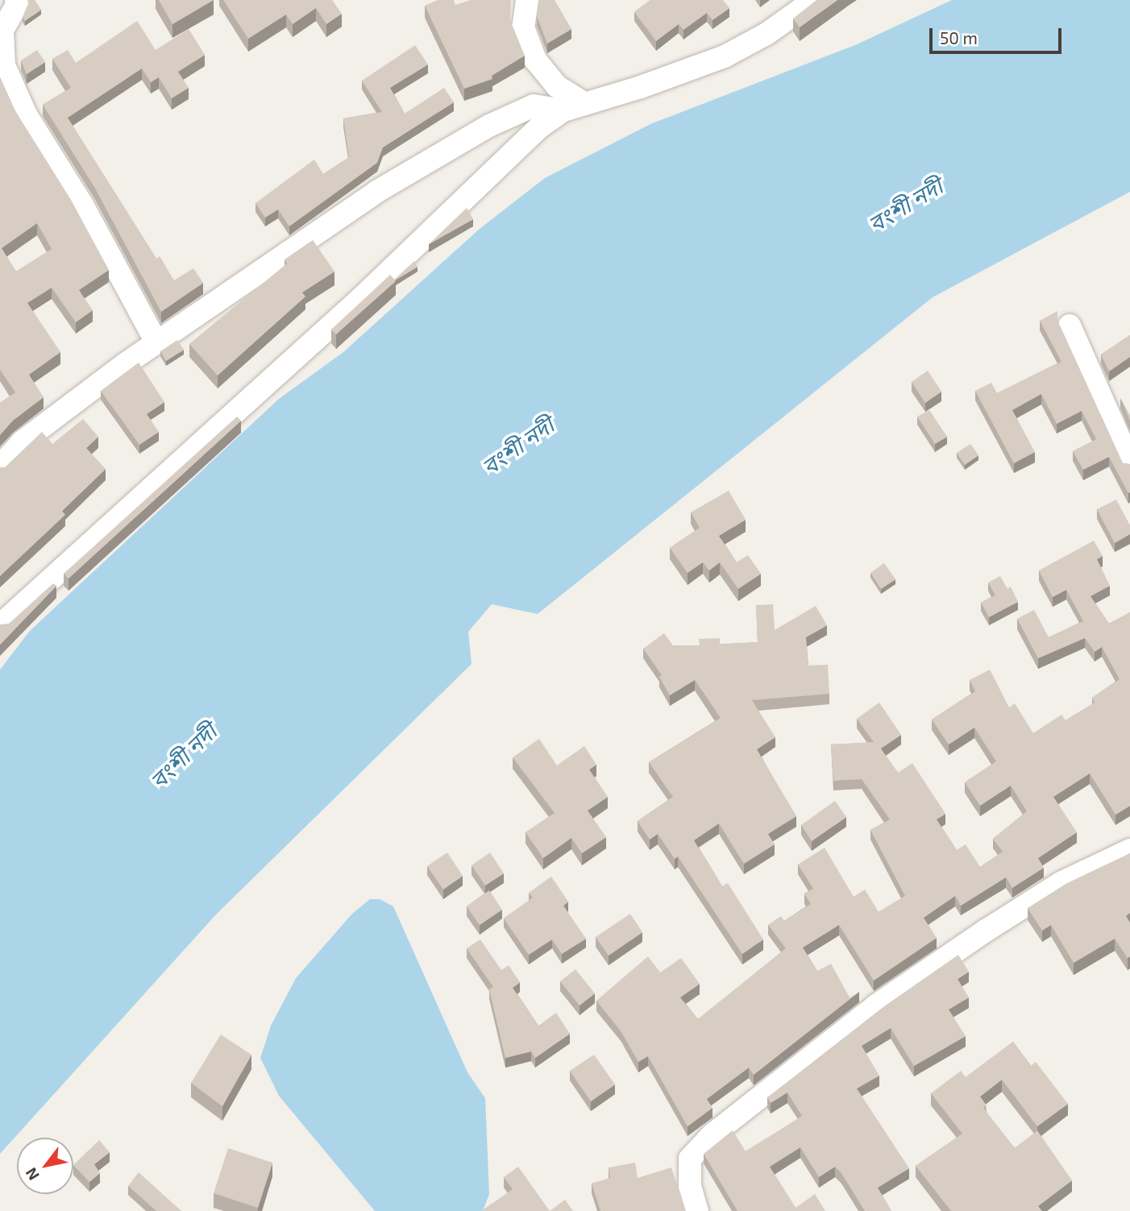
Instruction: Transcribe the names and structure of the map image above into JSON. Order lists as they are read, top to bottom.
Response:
{
  "water": ["বংশী নদী"],
  "scale_bar": "50 m",
  "north": "bottom left"
}
